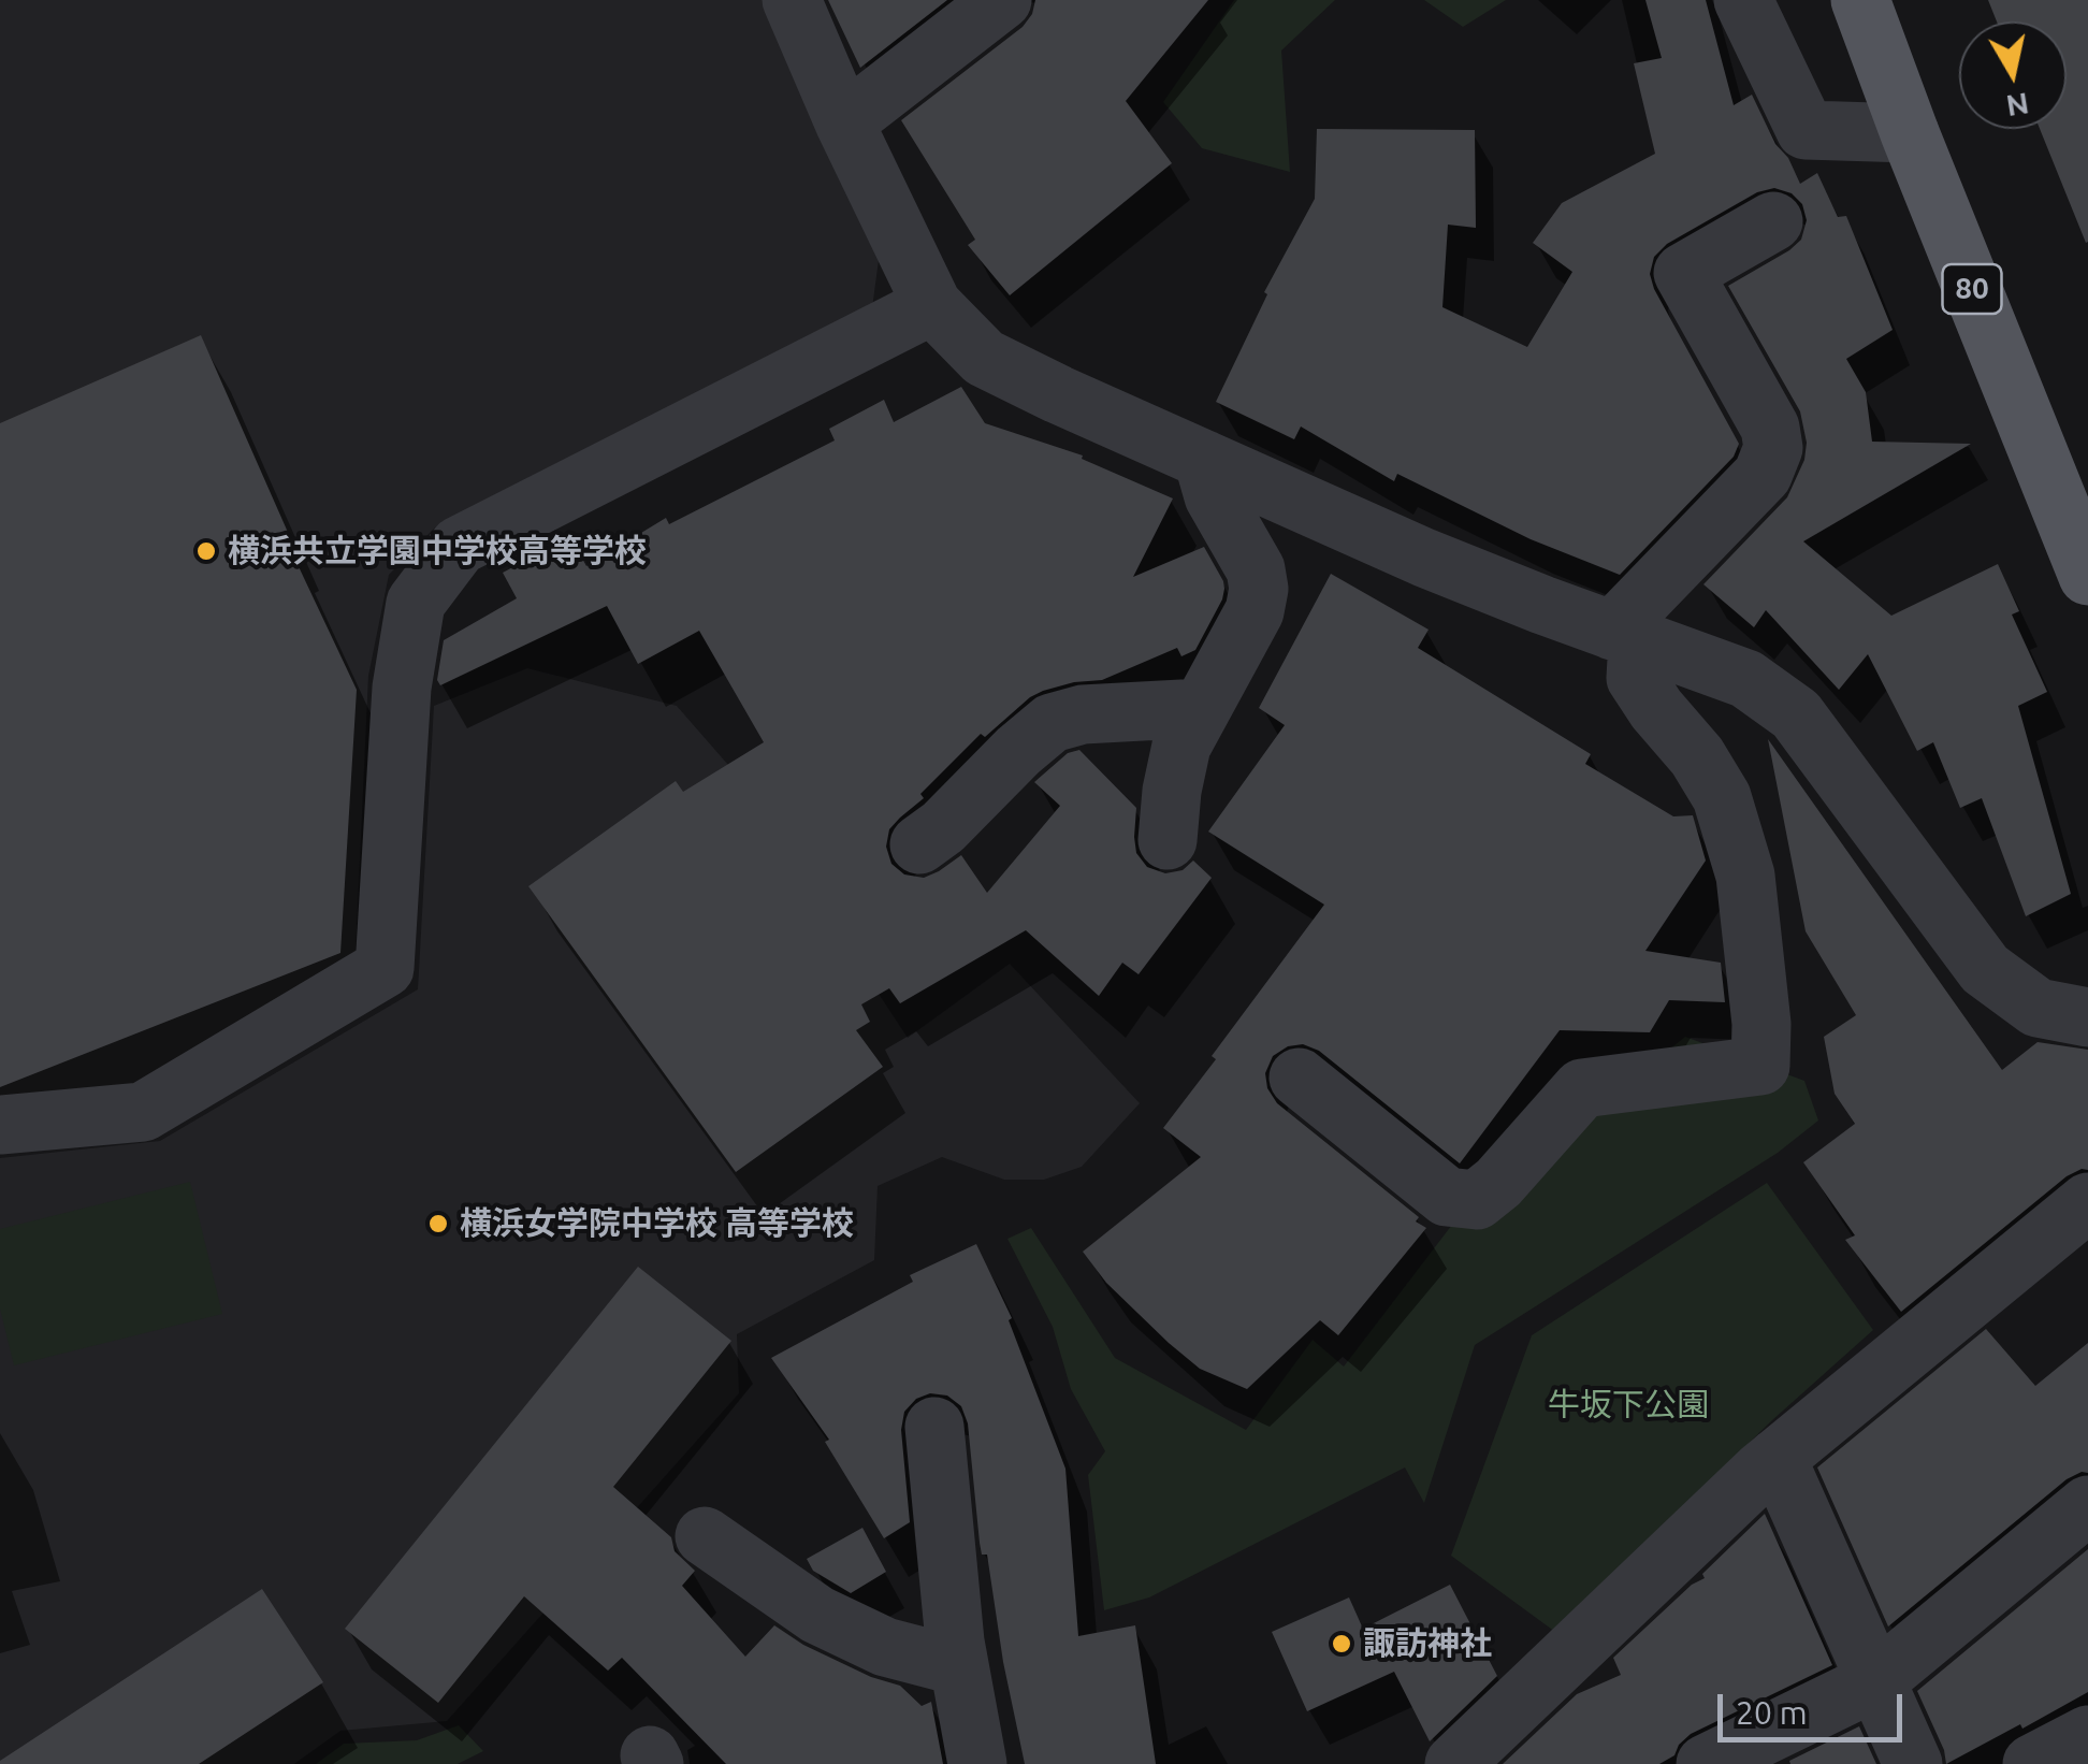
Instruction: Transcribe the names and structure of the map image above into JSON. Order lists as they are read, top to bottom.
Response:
{
  "streets": {
    "main road": ["80"]
  },
  "parks": ["牛坂下公園"],
  "places": ["横浜共立学園中学校高等学校", "横浜女学院中学校 高等学校", "諏訪神社"],
  "scale_bar": "20 m",
  "north": "bottom"
}
